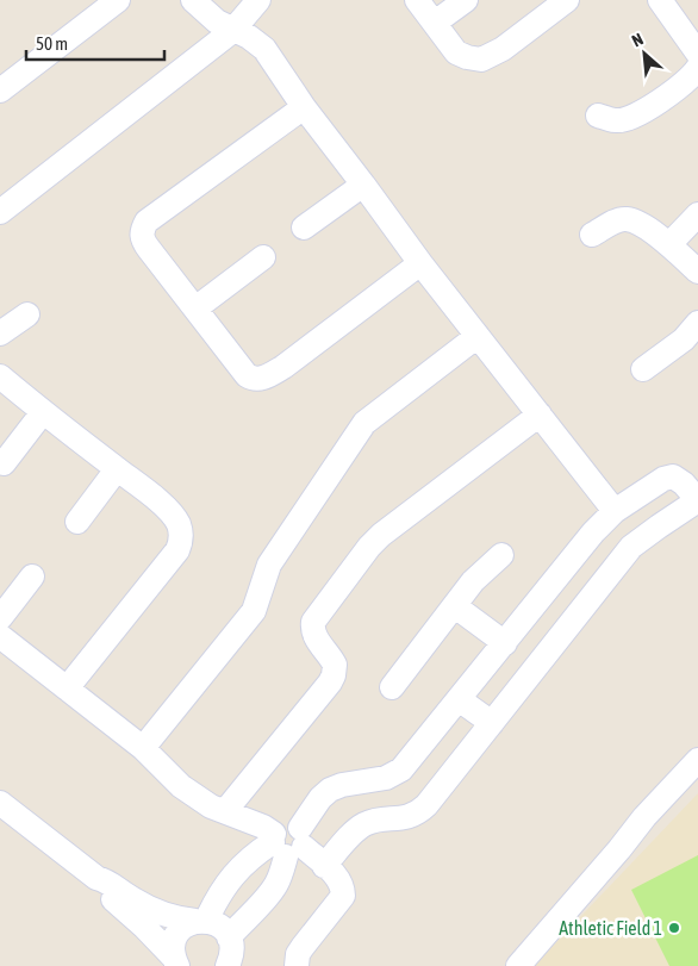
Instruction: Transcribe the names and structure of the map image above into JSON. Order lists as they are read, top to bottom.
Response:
{
  "places": ["Athletic Field 1"],
  "scale_bar": "50 m",
  "north": "top left"
}
